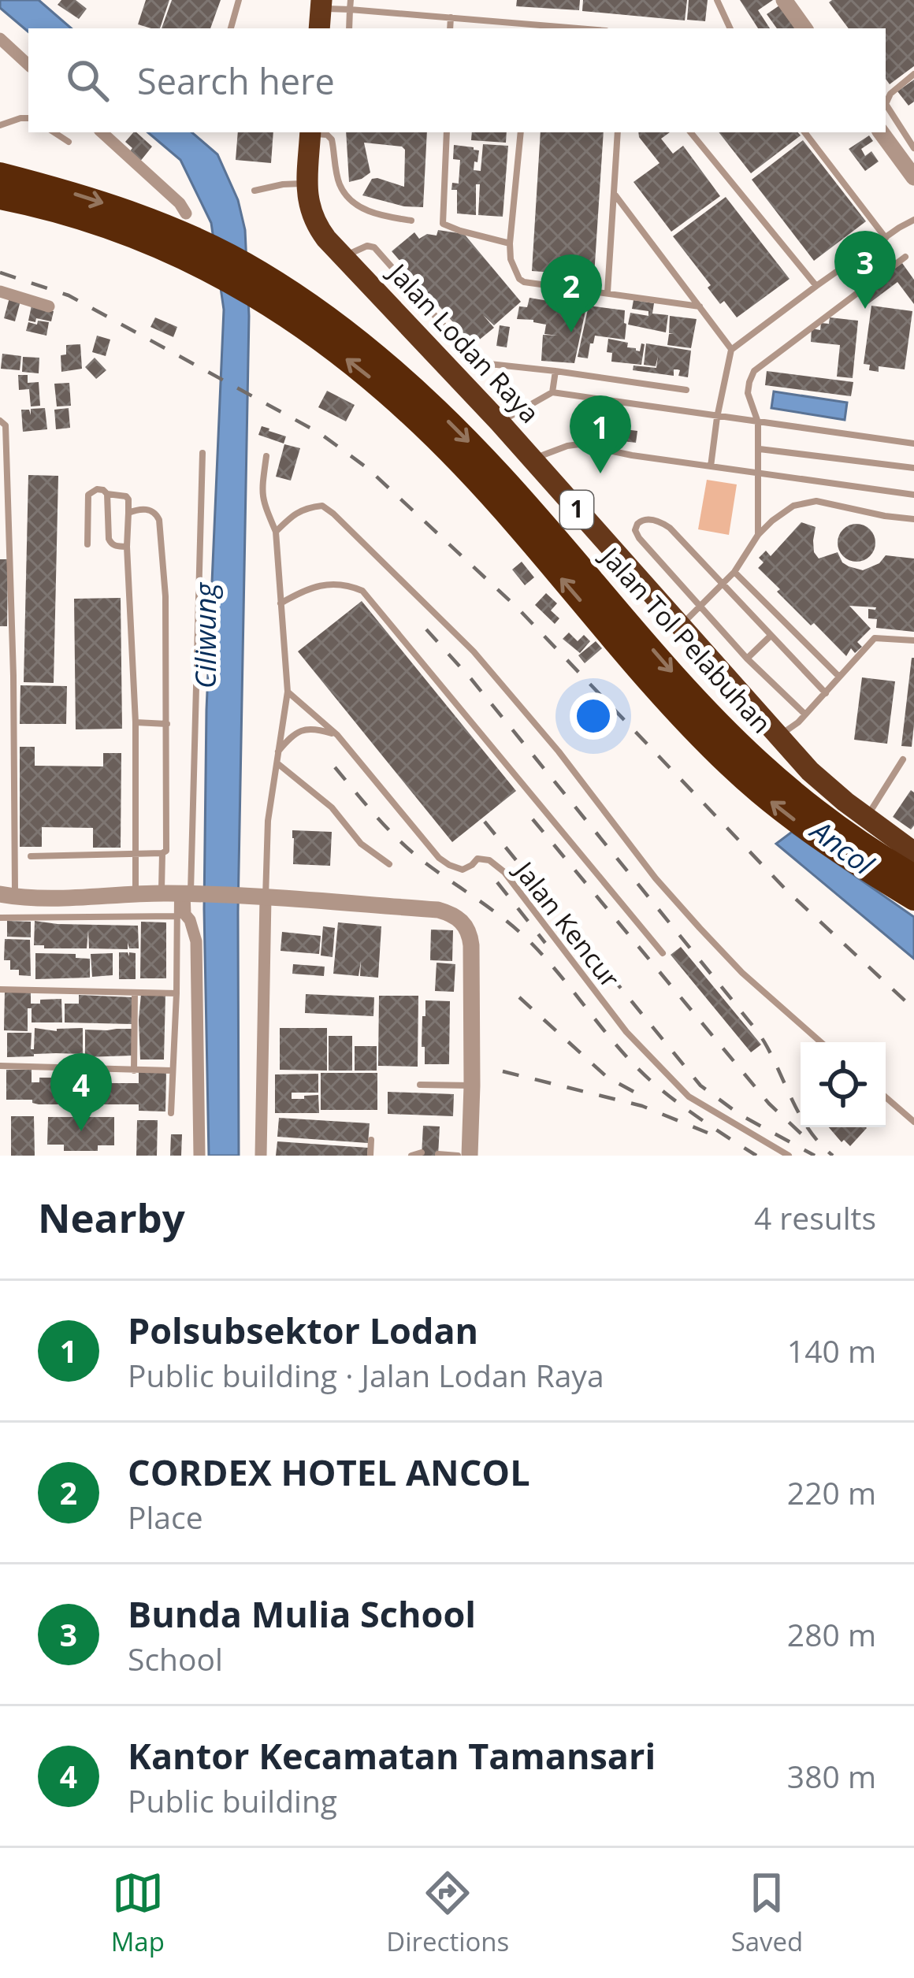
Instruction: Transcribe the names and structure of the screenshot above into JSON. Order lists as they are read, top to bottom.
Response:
{
  "streets": {
    "highway": ["Jalan Lodan Raya", "1", "Jalan Tol Pelabuhan"],
    "lane": ["Jalan Kencur"]
  },
  "water": ["Ciliwung", "Ancol"],
  "page": {
    "search": "Search here",
    "pins": [
      "3",
      "2",
      "1",
      "4"
    ],
    "heading": ["Nearby", "4 results"],
    "list": [
      {
        "mark": "1",
        "name": "Polsubsektor Lodan",
        "note": "Public building · Jalan Lodan Raya",
        "value": "140 m"
      },
      {
        "mark": "2",
        "name": "CORDEX HOTEL ANCOL",
        "note": "Place",
        "value": "220 m"
      },
      {
        "mark": "3",
        "name": "Bunda Mulia School",
        "note": "School",
        "value": "280 m"
      },
      {
        "mark": "4",
        "name": "Kantor Kecamatan Tamansari",
        "note": "Public building",
        "value": "380 m"
      }
    ],
    "nav": ["Map", "Directions", "Saved"]
  }
}
